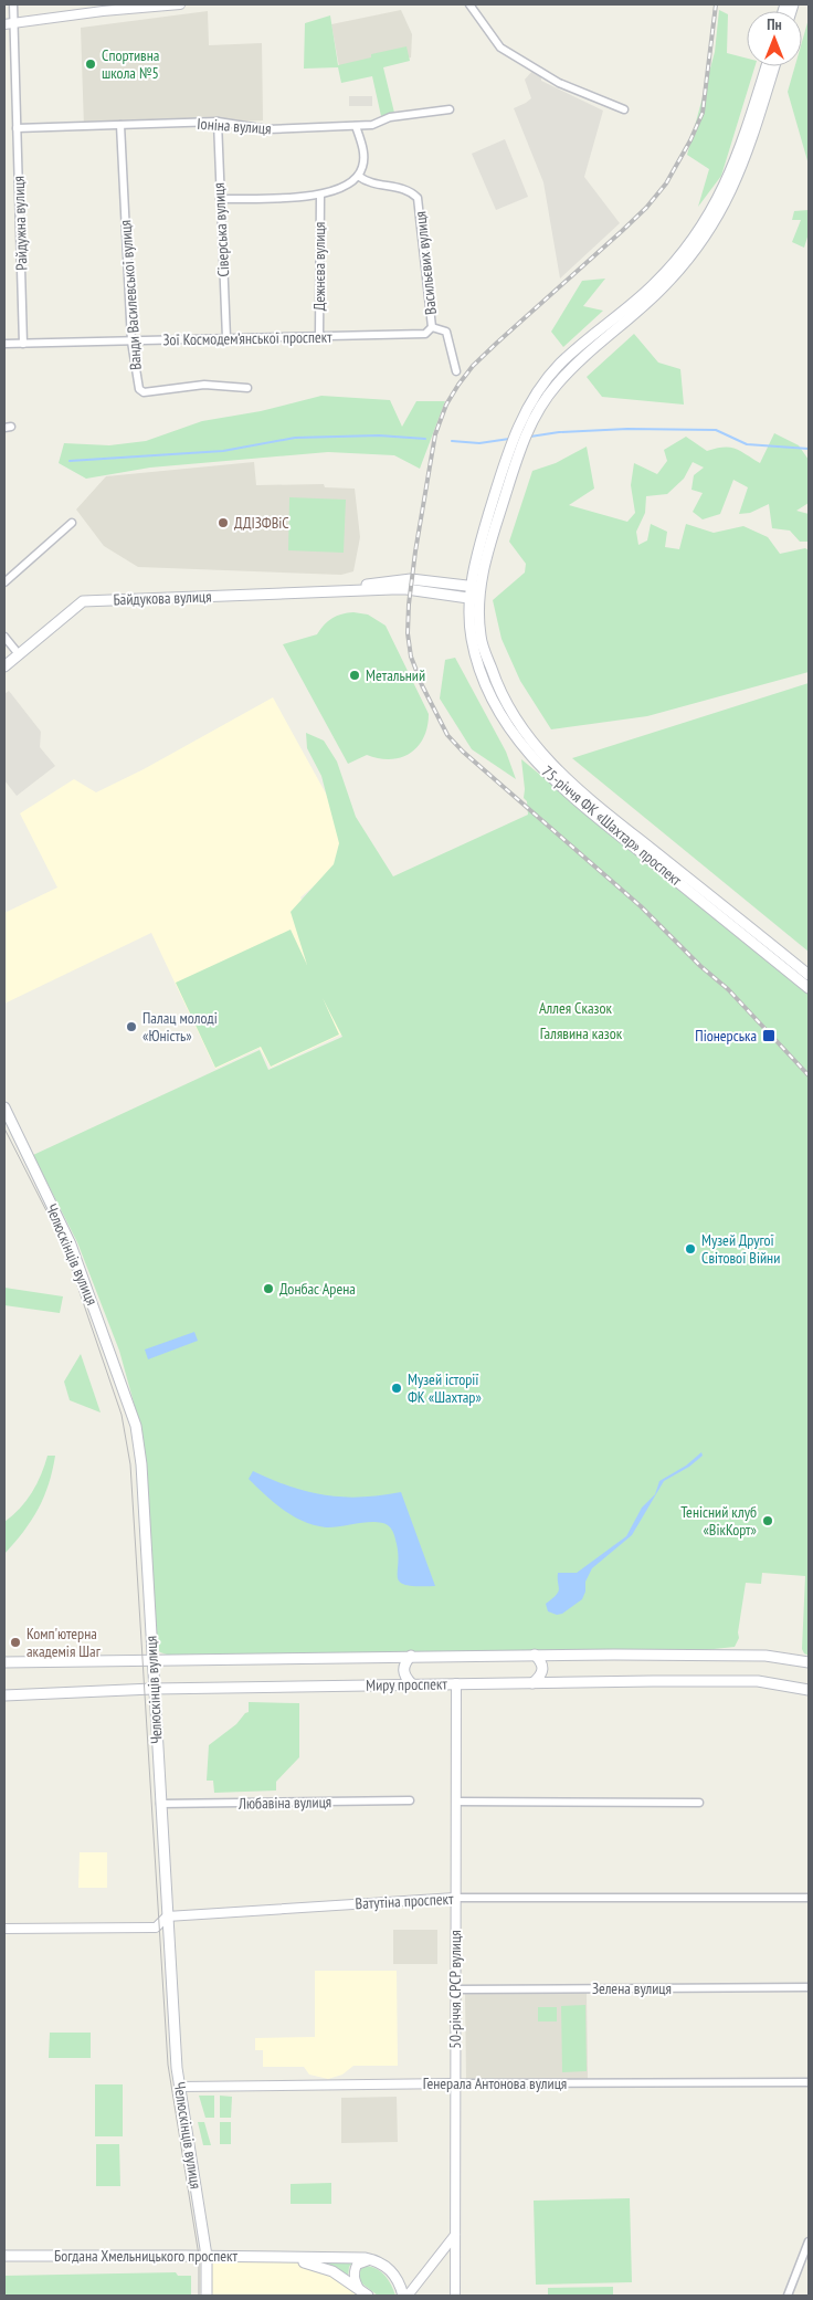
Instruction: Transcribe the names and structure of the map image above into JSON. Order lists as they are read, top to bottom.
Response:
{
  "streets": {
    "main road": [
      "Байдукова вулиця",
      "75-річчя ФК «Шахтар» проспект",
      "Челюскінців вулиця",
      "Миру проспект",
      "Богдана Хмельницького проспект"
    ],
    "street": [
      "Іоніна вулиця",
      "Райдужна вулиця",
      "Сіверська вулиця",
      "Васильєвих вулиця",
      "Дежнєва вулиця",
      "Ванди Василевської вулиця",
      "Зої Космодем’янської проспект",
      "Любавіна вулиця",
      "Ватутіна проспект",
      "Зелена вулиця",
      "50-річчя СРСР вулиця",
      "Генерала Антонова вулиця"
    ]
  },
  "crossings": [
    ["Іоніна вулиця", "Райдужна вулиця"],
    ["Іоніна вулиця", "Сіверська вулиця"],
    ["Іоніна вулиця", "Ванди Василевської вулиця"],
    ["Райдужна вулиця", "Зої Космодем’янської проспект"],
    ["Сіверська вулиця", "Зої Космодем’янської проспект"],
    ["Васильєвих вулиця", "Зої Космодем’янської проспект"],
    ["Дежнєва вулиця", "Зої Космодем’янської проспект"],
    ["Ванди Василевської вулиця", "Зої Космодем’янської проспект"],
    ["Челюскінців вулиця", "Миру проспект"],
    ["Челюскінців вулиця", "Любавіна вулиця"],
    ["Челюскінців вулиця", "Ватутіна проспект"],
    ["Челюскінців вулиця", "Генерала Антонова вулиця"],
    ["Челюскінців вулиця", "Богдана Хмельницького проспект"],
    ["Миру проспект", "50-річчя СРСР вулиця"],
    ["Ватутіна проспект", "50-річчя СРСР вулиця"],
    ["Зелена вулиця", "50-річчя СРСР вулиця"],
    ["50-річчя СРСР вулиця", "Генерала Антонова вулиця"]
  ],
  "parks": ["Аллея Сказок", "Галявина казок"],
  "places": {
    "other": [
      "Спортивна школа №5",
      "ДДІЗФВіС",
      "Метальний",
      "Палац молоді «Юність»",
      "Музей Другої Світової Війни",
      "Донбас Арена",
      "Музей історії ФК «Шахтар»",
      "Тенісний клуб «ВікКорт»",
      "Комп'ютерна академія Шаг"
    ],
    "transit": ["Піонерська"]
  },
  "north": "top"
}
